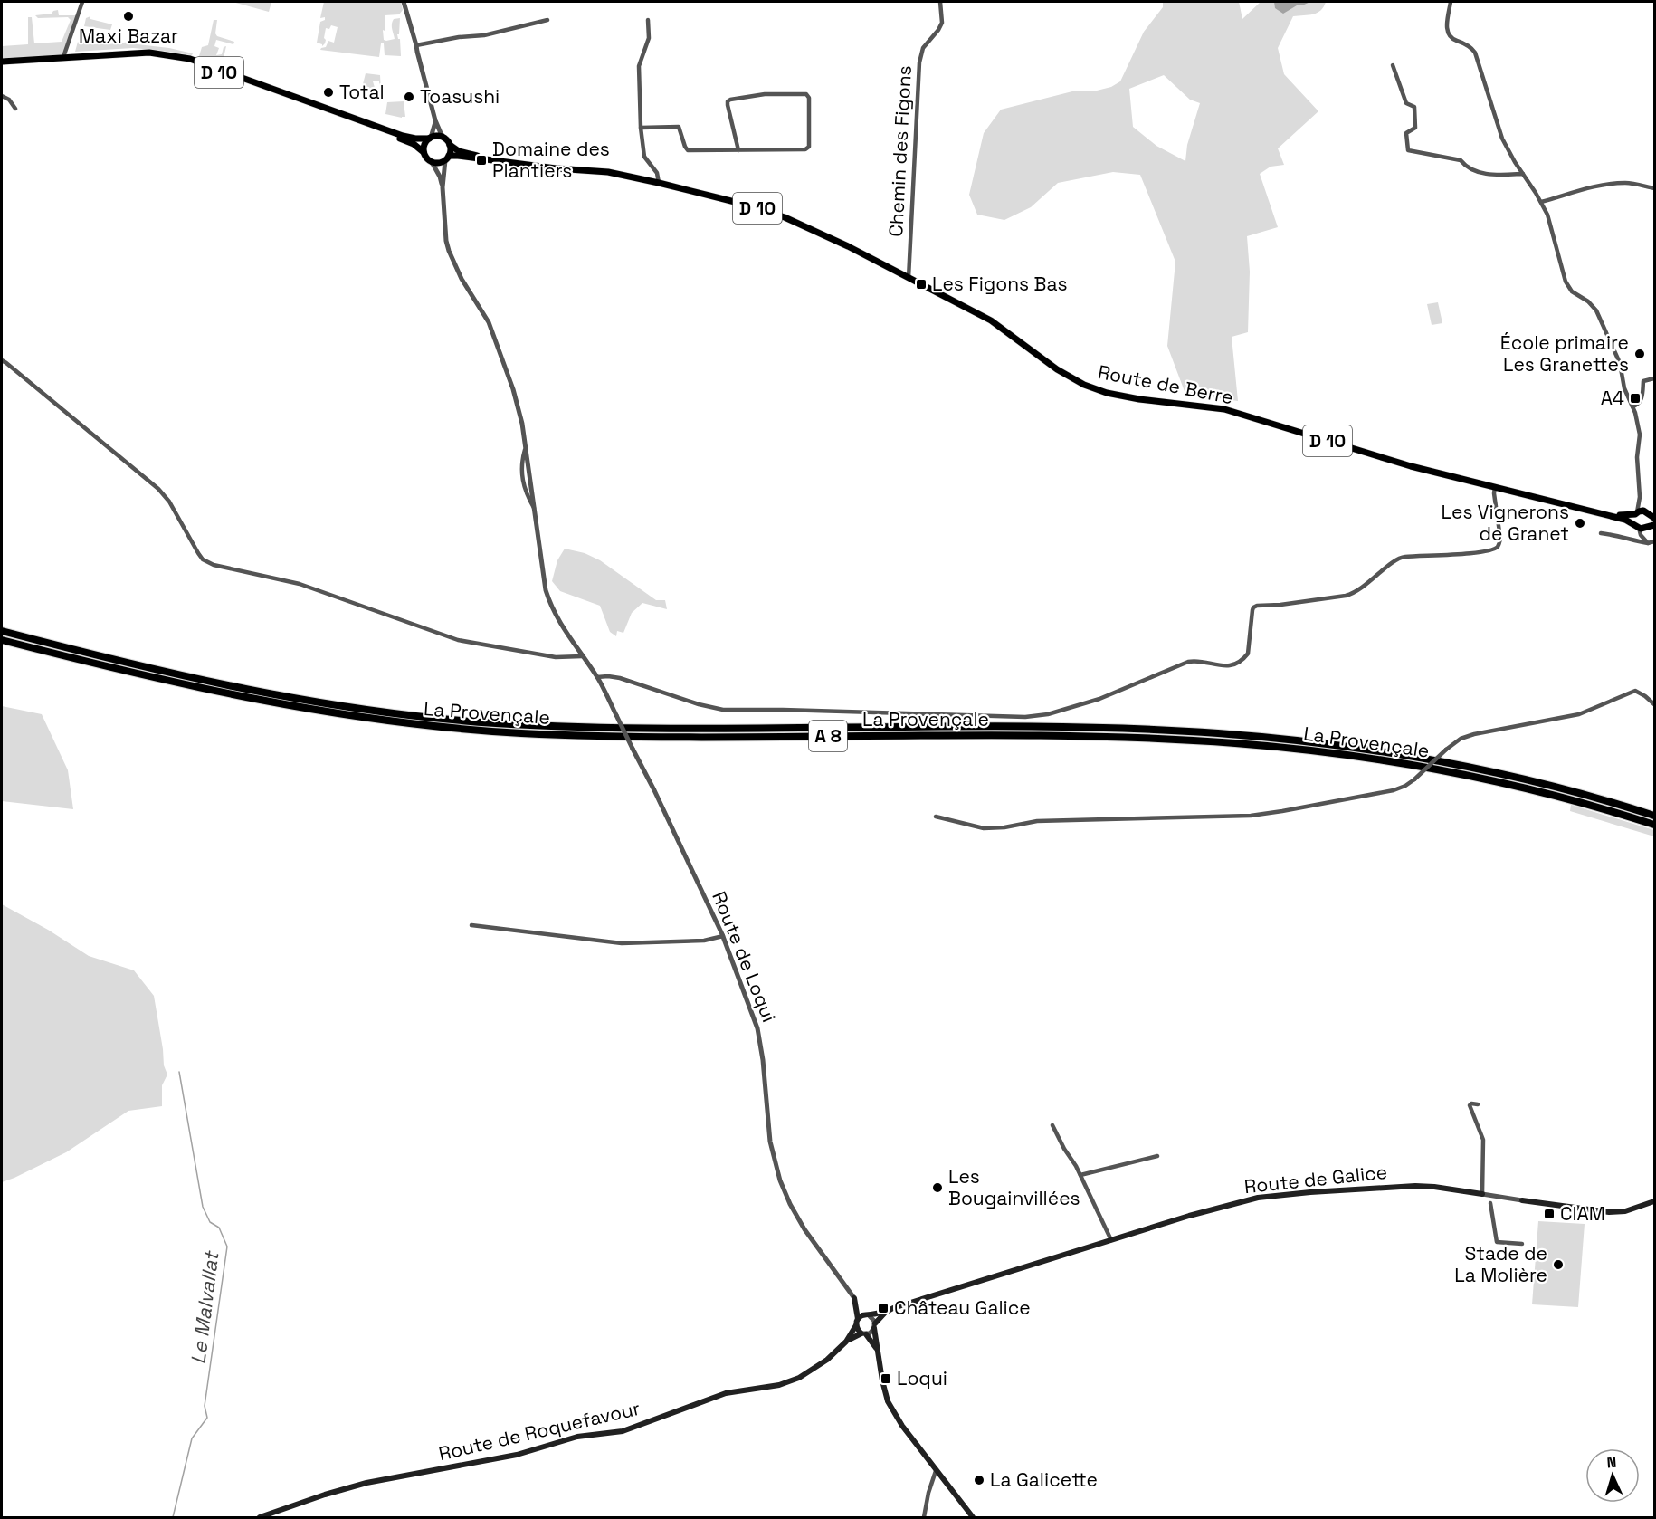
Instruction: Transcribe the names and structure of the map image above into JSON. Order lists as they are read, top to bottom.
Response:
{
  "streets": {
    "highway": ["La Provençale", "A 8"],
    "main road": [
      "D 10",
      "Route de Berre",
      "Route de Galice",
      "Route de Roquefavour"
    ],
    "street": ["Chemin des Figons", "Route de Loqui"]
  },
  "crossings": [
    ["D 10", "Route de Berre"],
    ["Chemin des Figons", "Route de Berre"]
  ],
  "water": ["Le Malvallat"],
  "places": {
    "other": [
      "Maxi Bazar",
      "Total",
      "Toasushi",
      "École primaire Les Granettes",
      "Les Vignerons de Granet",
      "Les Bougainvillées",
      "Stade de La Molière",
      "La Galicette"
    ],
    "transit": [
      "Domaine des Plantiers",
      "Les Figons Bas",
      "A4",
      "CIAM",
      "Château Galice",
      "Loqui"
    ]
  },
  "north": "top"
}
